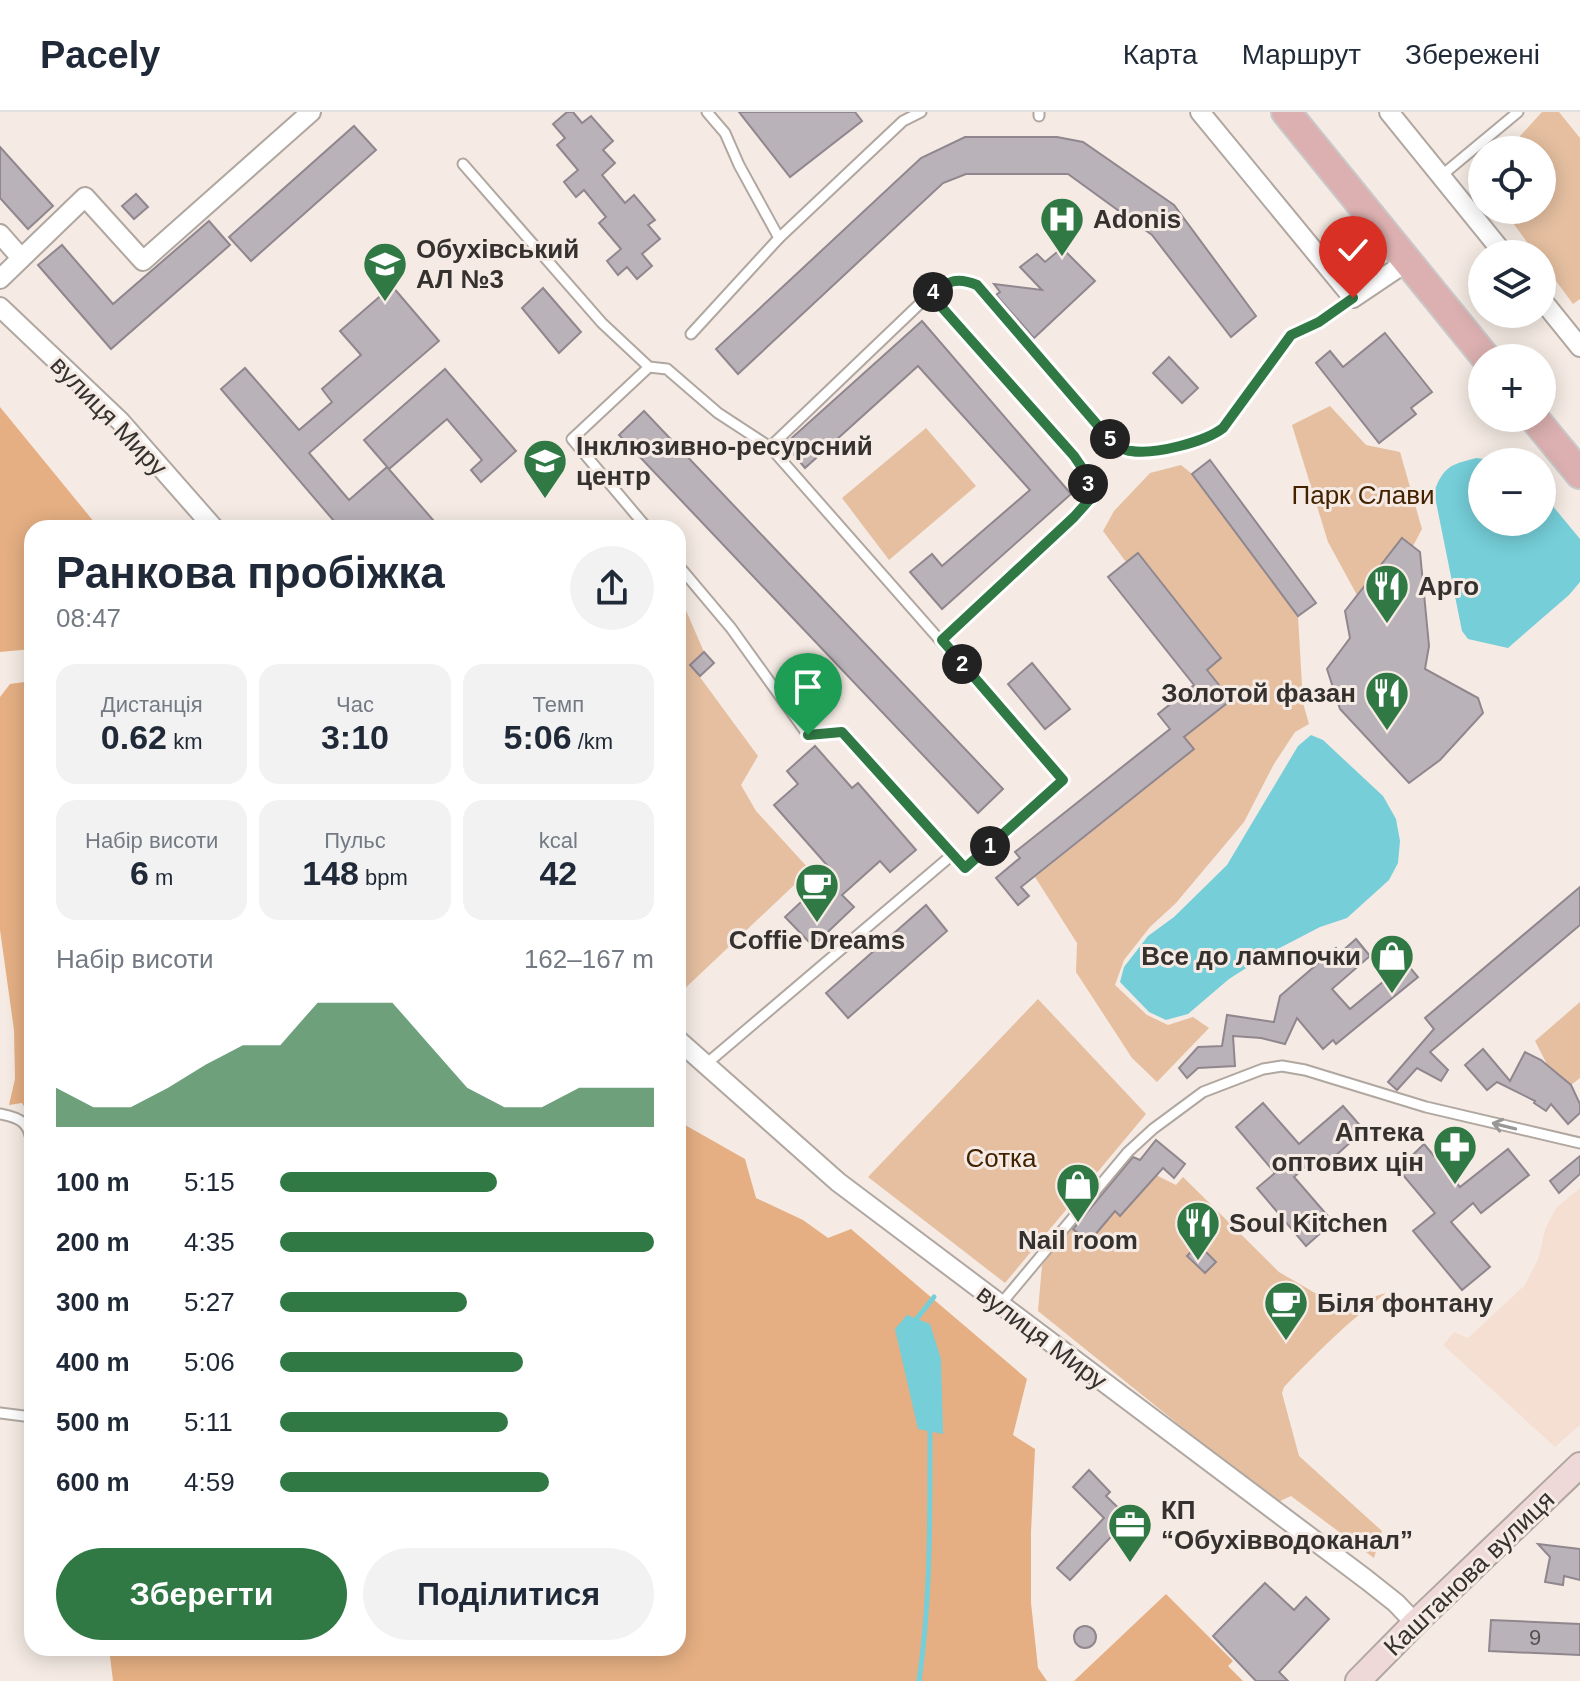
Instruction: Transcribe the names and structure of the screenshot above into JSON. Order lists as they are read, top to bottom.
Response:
{
  "streets": {
    "main road": ["Каштанова вулиця"],
    "street": ["вулиця Миру"]
  },
  "crossings": [
    ["вулиця Миру", "Каштанова вулиця"]
  ],
  "parks": ["Парк Слави", "Сотка"],
  "places": {
    "hospital": ["Adonis"],
    "school or university": ["Обухівський АЛ №3", "Інклюзивно-ресурсний центр"],
    "restaurant": ["Арго", "Золотой фазан", "Soul Kitchen"],
    "cafe": ["Coffie Dreams", "Біля фонтану"],
    "shop": ["Все до лампочки", "Nail room"],
    "pharmacy": ["Аптека оптових цін"],
    "office": ["КП “Обухівводоканал”"]
  },
  "house_numbers": ["9"],
  "page": {
    "header": "Pacely",
    "nav": ["Карта", "Маршрут", "Збережені"],
    "map_buttons": ["+", "−"],
    "pins": [
      "4",
      "5",
      "3",
      "2",
      "1"
    ],
    "heading": ["Ранкова пробіжка", "08:47"],
    "stats": [
      ["Дистанція", "0.62 km"],
      ["Час", "3:10"],
      ["Темп", "5:06 /km"],
      ["Набір висоти", "6 m"],
      ["Пульс", "148 bpm"],
      ["kcal", "42"]
    ],
    "chart": ["Набір висоти", "162–167 m"],
    "list": [
      {
        "name": "100 m",
        "note": "5:15"
      },
      {
        "name": "200 m",
        "note": "4:35"
      },
      {
        "name": "300 m",
        "note": "5:27"
      },
      {
        "name": "400 m",
        "note": "5:06"
      },
      {
        "name": "500 m",
        "note": "5:11"
      },
      {
        "name": "600 m",
        "note": "4:59"
      }
    ],
    "buttons": ["Зберегти", "Поділитися"]
  }
}
